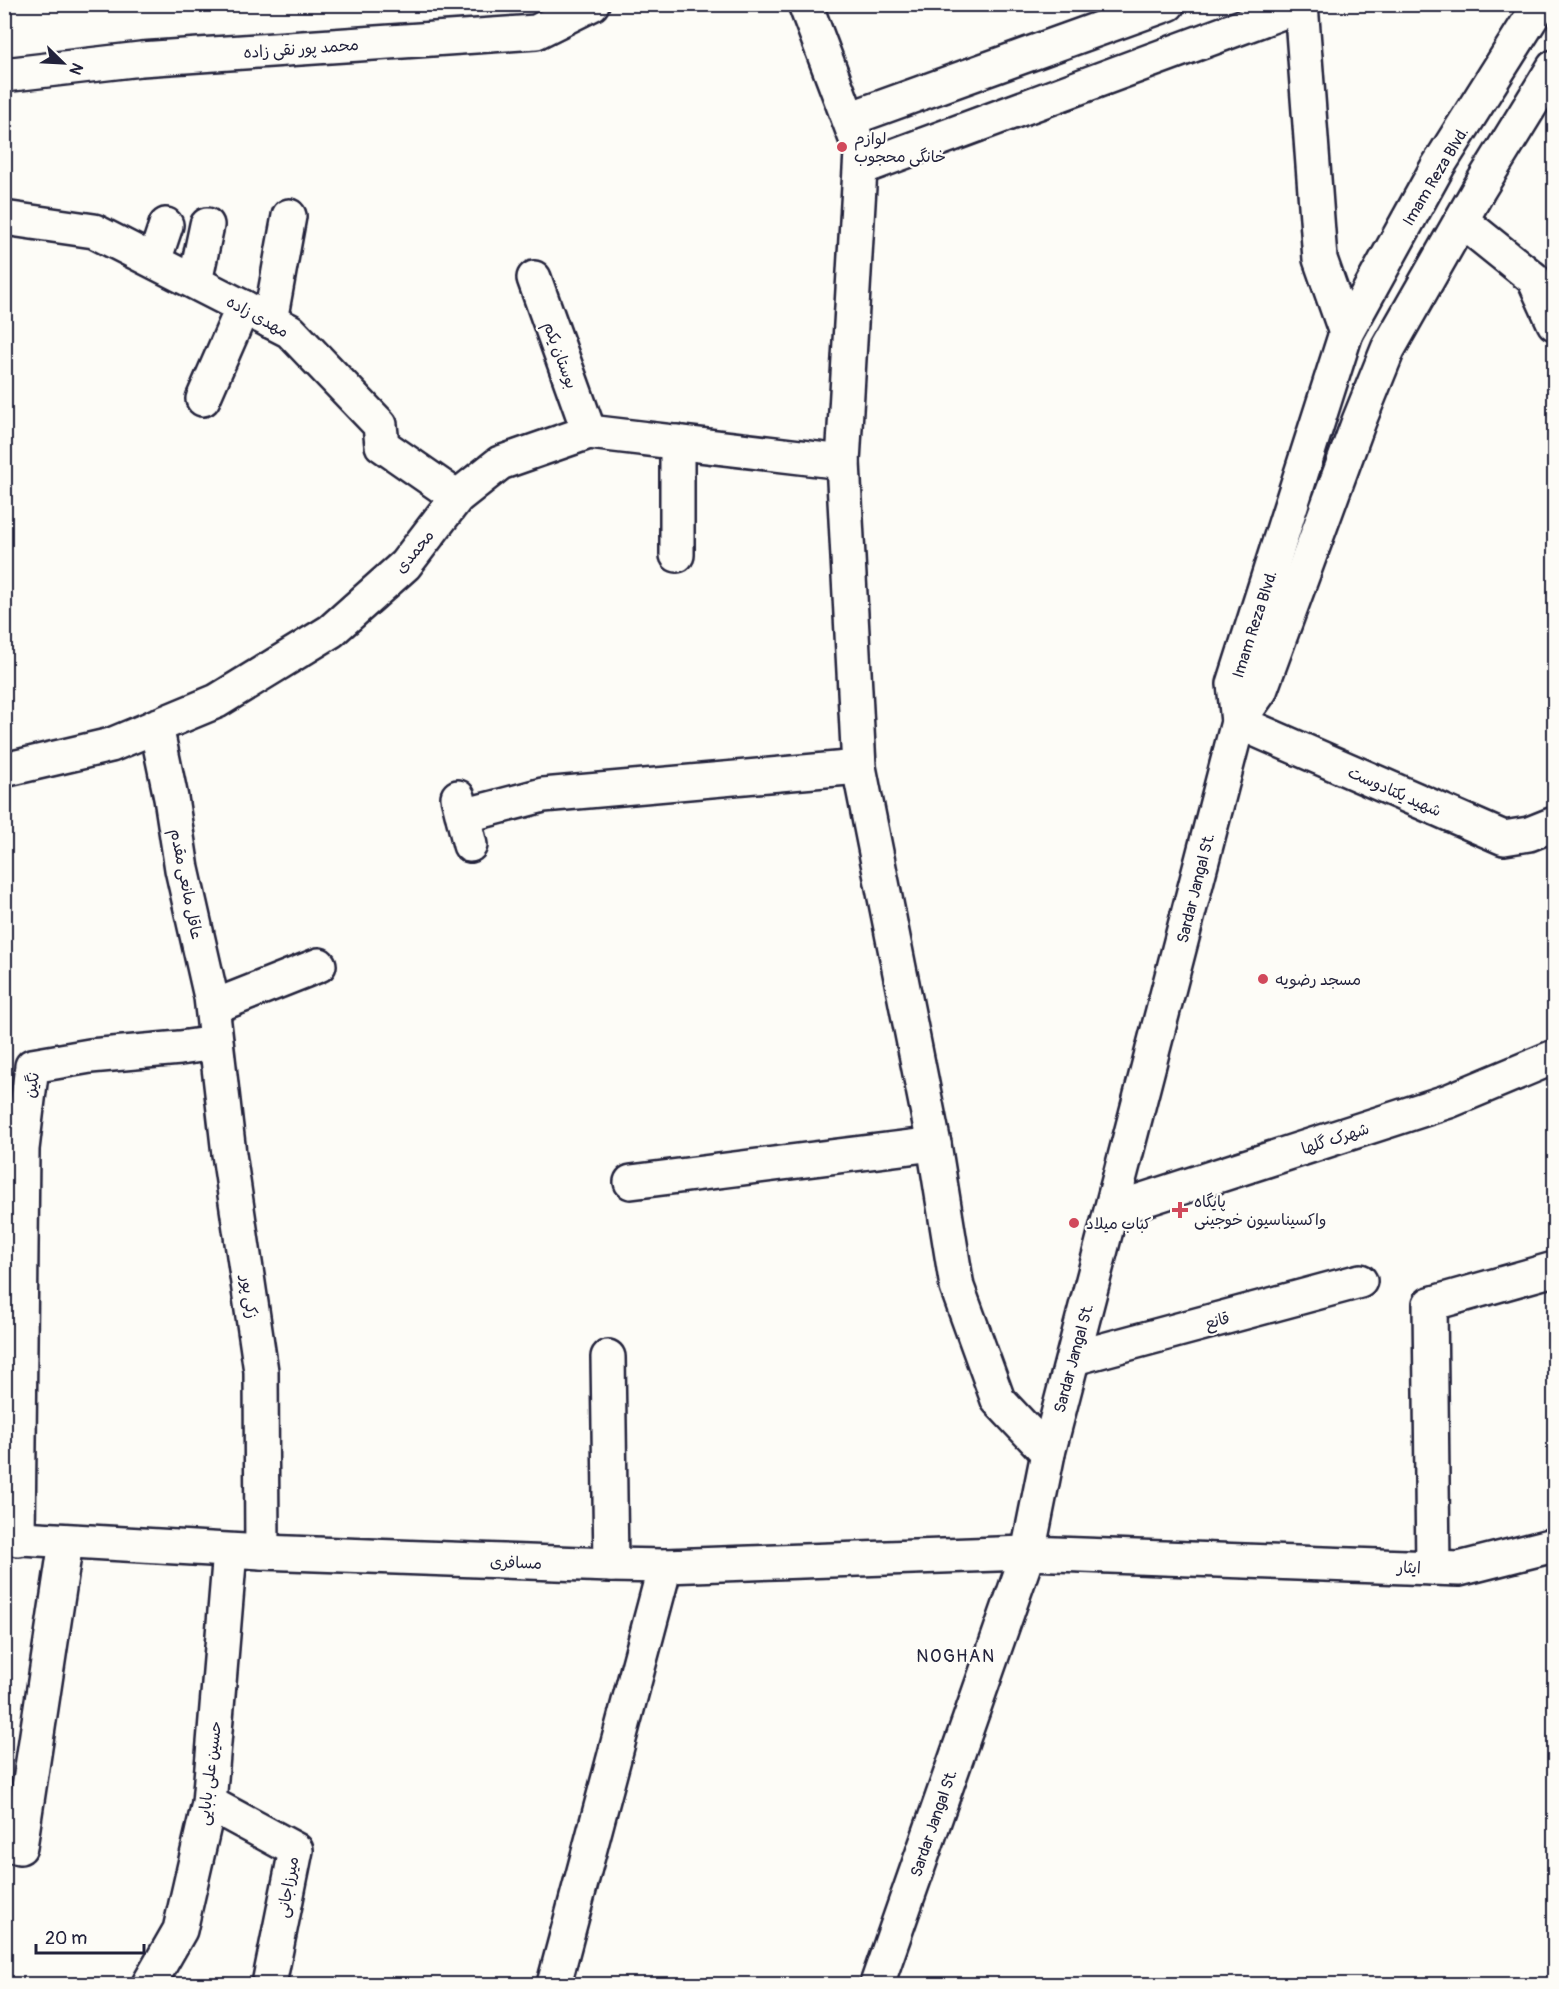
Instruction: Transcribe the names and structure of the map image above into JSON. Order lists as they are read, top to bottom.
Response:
{
  "streets": {
    "street": [
      "محمد پور نقی زاده",
      "Imam Reza Blvd.",
      "مهدی زاده",
      "بوستان یکم",
      "محمدی",
      "شهید یکتادوست",
      "عاقل مانعی مقدم",
      "Sardar Jangal St.",
      "نگین",
      "شهرک گلها",
      "زکی پور",
      "قانع",
      "مسافری",
      "ایثار",
      "حسین علی بابایی",
      "میرزاجانی"
    ]
  },
  "crossings": [
    ["Imam Reza Blvd.", "شهید یکتادوست"],
    ["Imam Reza Blvd.", "Sardar Jangal St."],
    ["مهدی زاده", "محمدی"],
    ["بوستان یکم", "محمدی"],
    ["محمدی", "عاقل مانعی مقدم"],
    ["شهید یکتادوست", "Sardar Jangal St."],
    ["عاقل مانعی مقدم", "نگین"],
    ["عاقل مانعی مقدم", "زکی پور"],
    ["Sardar Jangal St.", "شهرک گلها"],
    ["Sardar Jangal St.", "قانع"],
    ["Sardar Jangal St.", "مسافری"],
    ["Sardar Jangal St.", "ایثار"],
    ["نگین", "زکی پور"],
    ["نگین", "مسافری"],
    ["زکی پور", "مسافری"],
    ["مسافری", "ایثار"],
    ["مسافری", "حسین علی بابایی"],
    ["حسین علی بابایی", "میرزاجانی"]
  ],
  "districts": ["NOGHAN"],
  "places": {
    "other": ["لوازم خانگی محجوب", "مسجد رضویه", "کباب میلاد"],
    "health": ["پایگاه واکسیناسیون خوجینی"]
  },
  "scale_bar": "20 m",
  "north": "bottom right"
}
